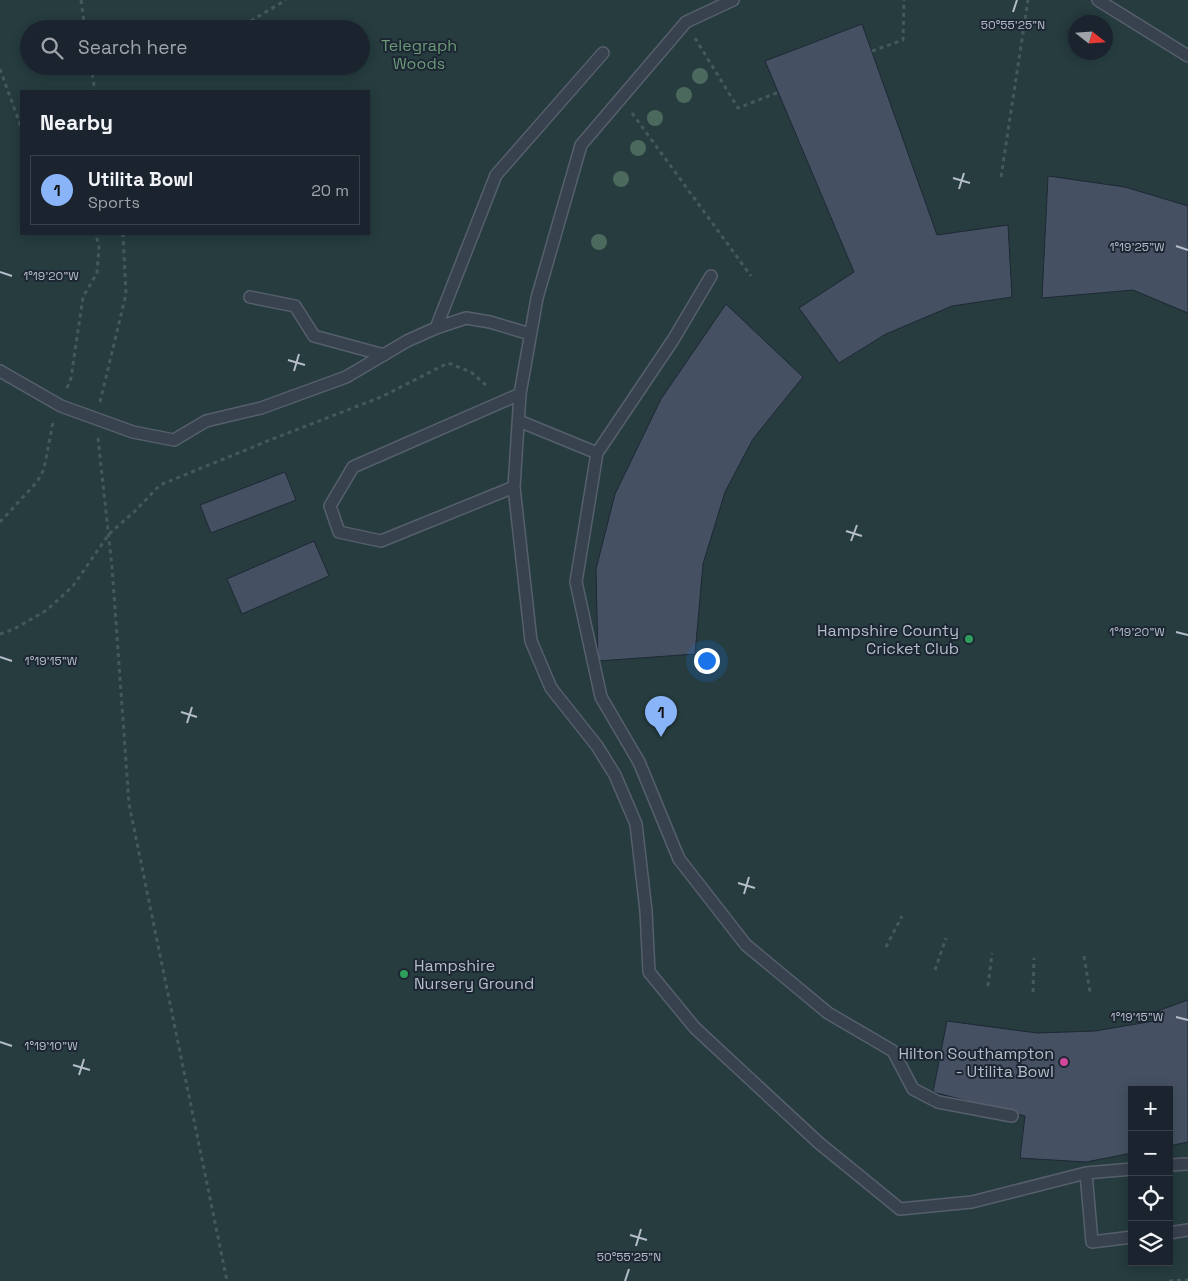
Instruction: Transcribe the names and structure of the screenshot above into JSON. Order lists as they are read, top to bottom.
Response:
{
  "parks": ["Telegraph Woods"],
  "places": ["Hampshire County Cricket Club", "Hampshire Nursery Ground", "Hilton Southampton - Utilita Bowl"],
  "north": "right",
  "page": {
    "search": "Search here",
    "heading": "Nearby",
    "list": [
      {
        "mark": "1",
        "name": "Utilita Bowl",
        "note": "Sports",
        "value": "20 m"
      }
    ],
    "pins": "1",
    "map_buttons": ["+", "−"]
  },
  "coordinates": [
    "50°55'25\"N",
    "1°19'25\"W",
    "1°19'20\"W",
    "1°19'15\"W",
    "1°19'10\"W"
  ]
}
